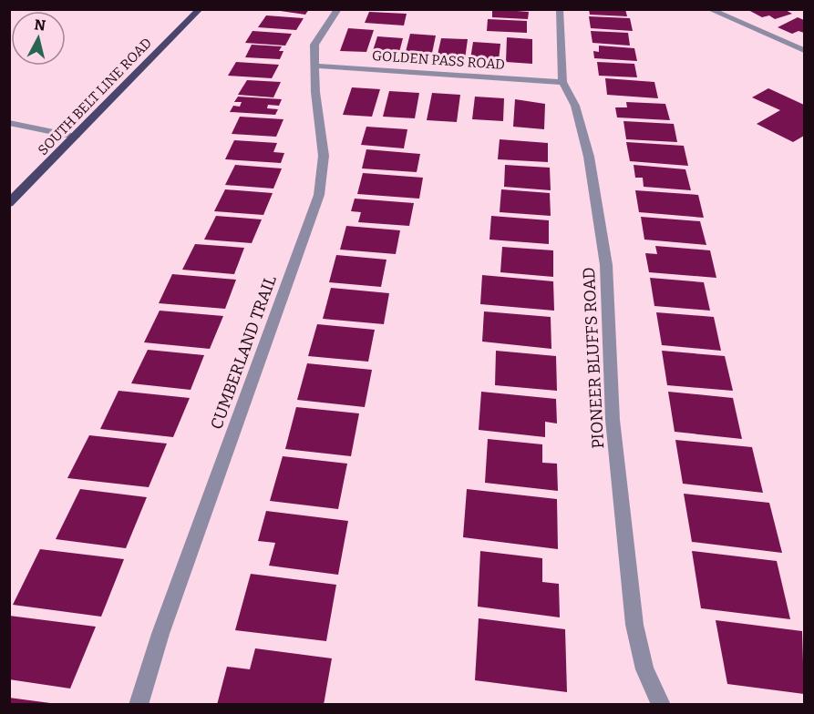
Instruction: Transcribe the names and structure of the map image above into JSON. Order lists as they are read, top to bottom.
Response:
{
  "streets": {
    "main road": ["SOUTH BELT LINE ROAD"],
    "street": ["GOLDEN PASS ROAD", "CUMBERLAND TRAIL", "PIONEER BLUFFS ROAD"]
  },
  "crossings": [
    ["GOLDEN PASS ROAD", "CUMBERLAND TRAIL"],
    ["GOLDEN PASS ROAD", "PIONEER BLUFFS ROAD"]
  ],
  "north": "top"
}
